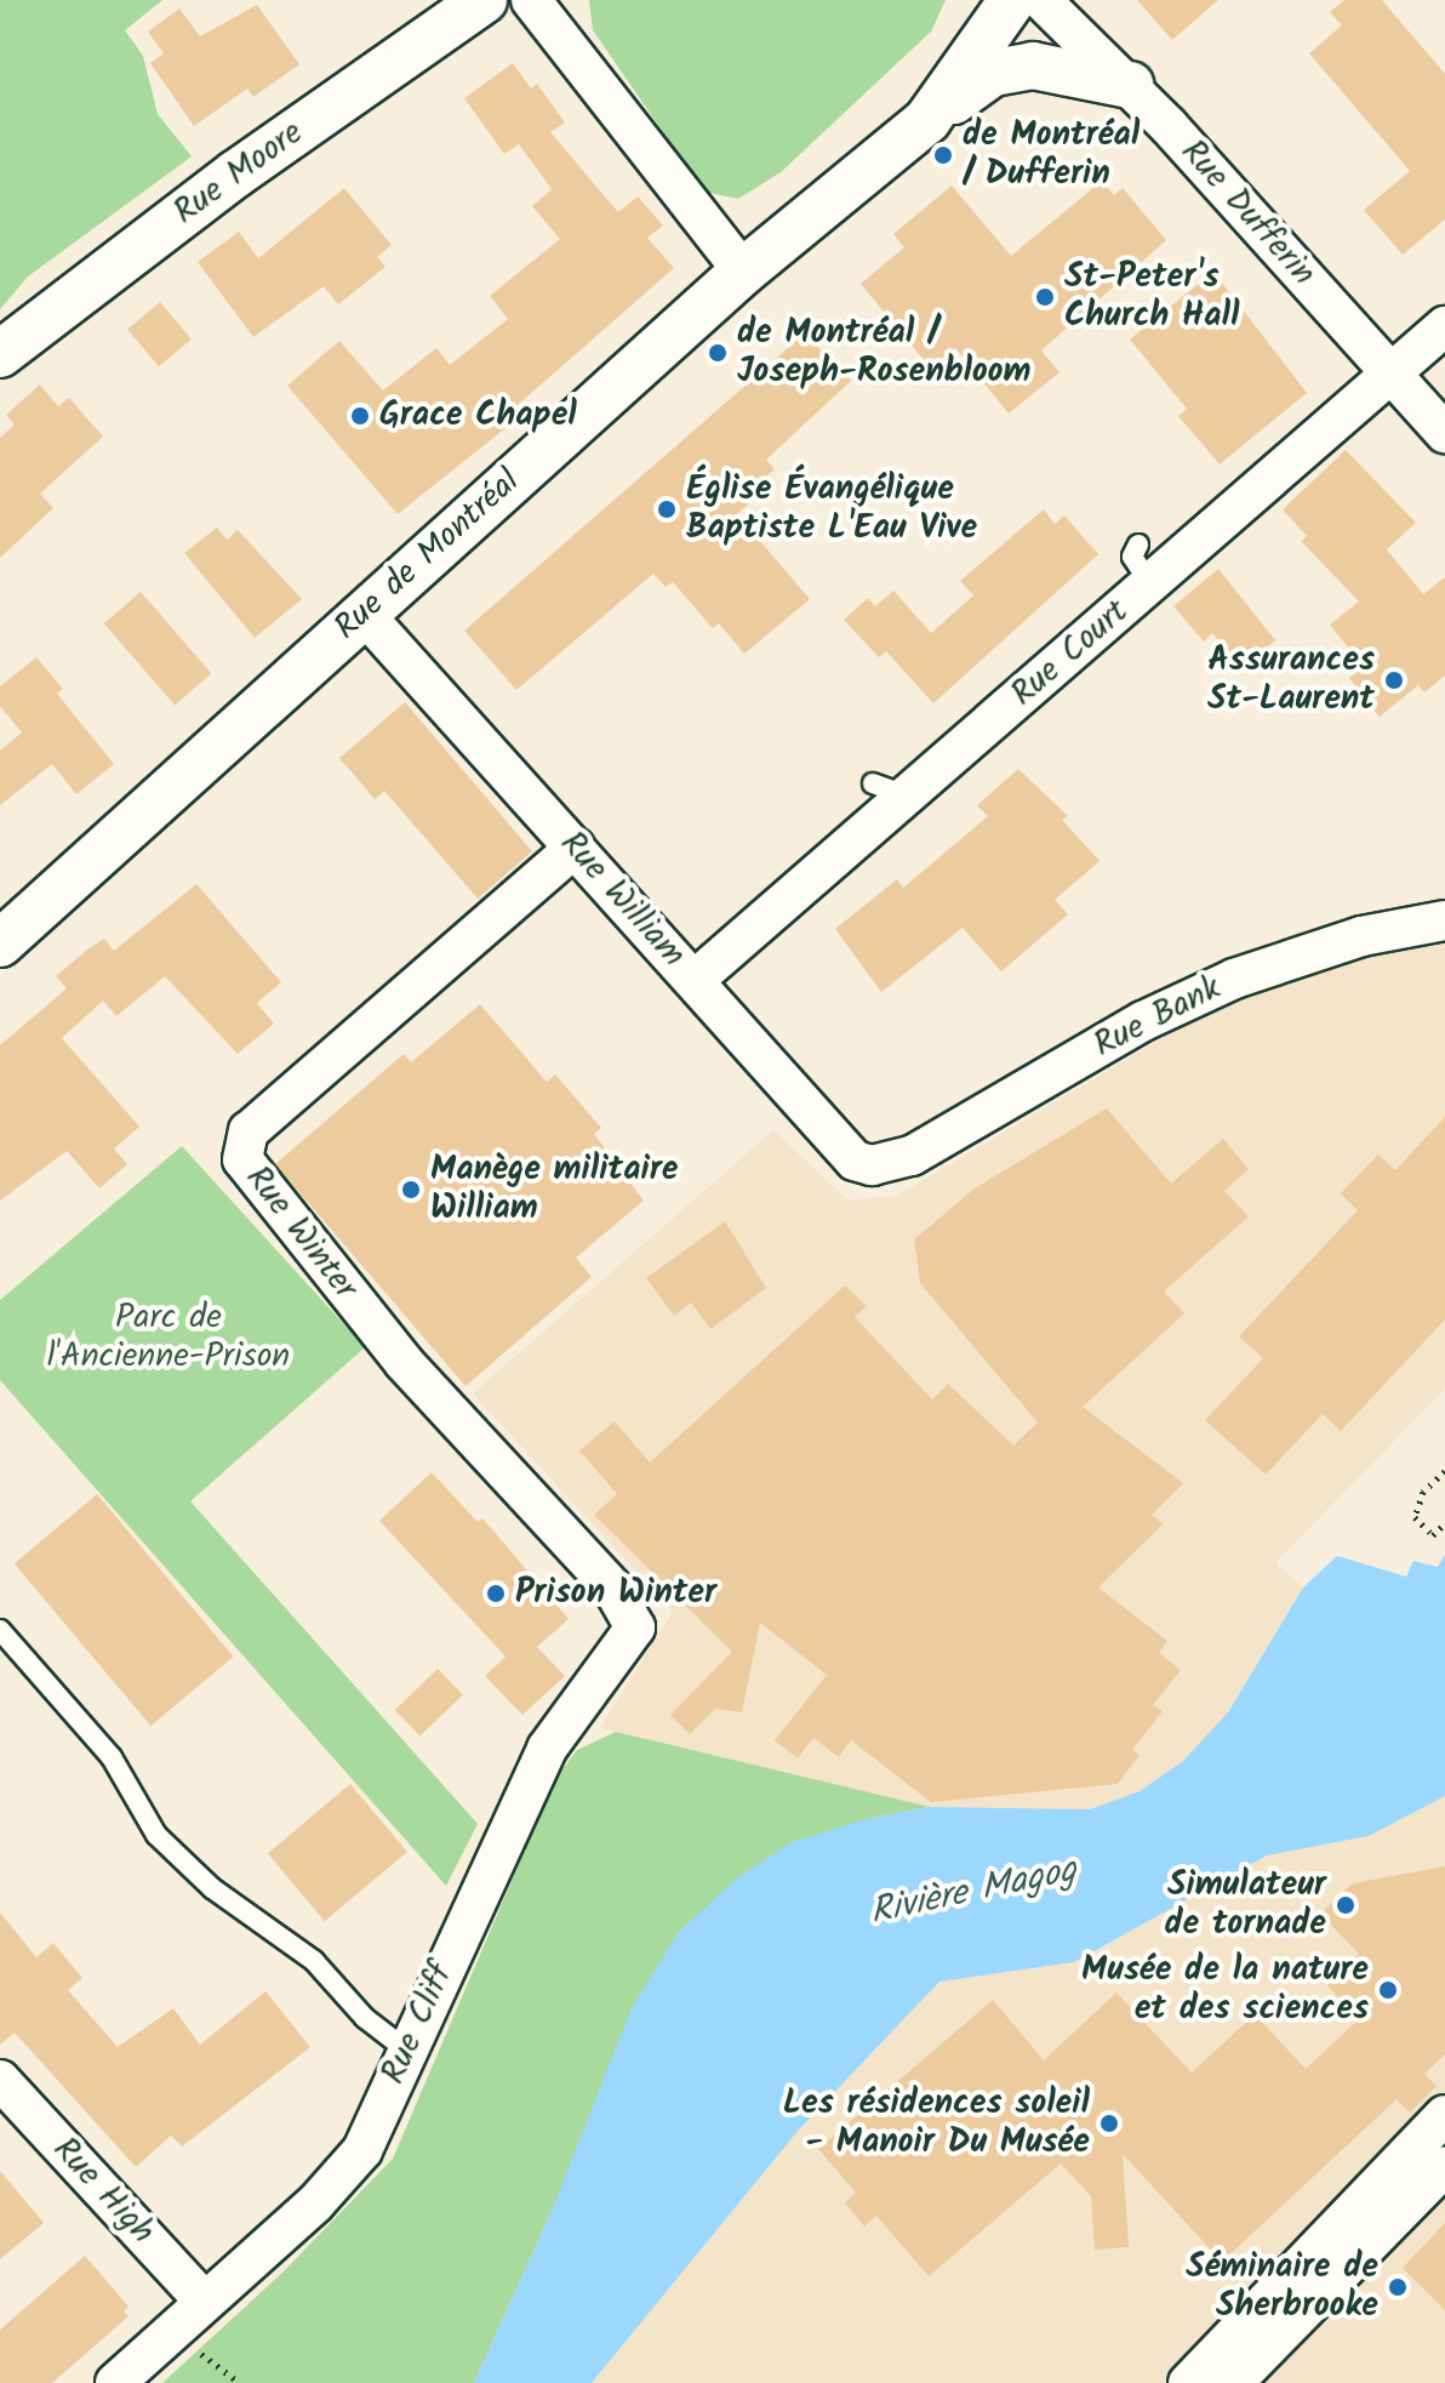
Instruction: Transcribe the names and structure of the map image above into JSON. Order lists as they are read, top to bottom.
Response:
{
  "streets": {
    "street": [
      "Rue Moore",
      "Rue Dufferin",
      "Rue de Montréal",
      "Rue Court",
      "Rue William",
      "Rue Bank",
      "Rue Winter",
      "Rue Cliff",
      "Rue High"
    ]
  },
  "crossings": [
    ["Rue Dufferin", "Rue Court"],
    ["Rue de Montréal", "Rue William"],
    ["Rue Court", "Rue William"],
    ["Rue William", "Rue Bank"],
    ["Rue William", "Rue Winter"],
    ["Rue Winter", "Rue Cliff"],
    ["Rue Cliff", "Rue High"]
  ],
  "water": ["Rivière Magog"],
  "parks": ["Parc de l'Ancienne-Prison"],
  "places": [
    "de Montréal / Dufferin",
    "St-Peter's Church Hall",
    "de Montréal / Joseph-Rosenbloom",
    "Grace Chapel",
    "Église Évangélique Baptiste L'Eau Vive",
    "Assurances St-Laurent",
    "Manège militaire William",
    "Prison Winter",
    "Simulateur de tornade",
    "Musée de la nature et des sciences",
    "Les résidences soleil - Manoir Du Musée",
    "Séminaire de Sherbrooke"
  ]
}
